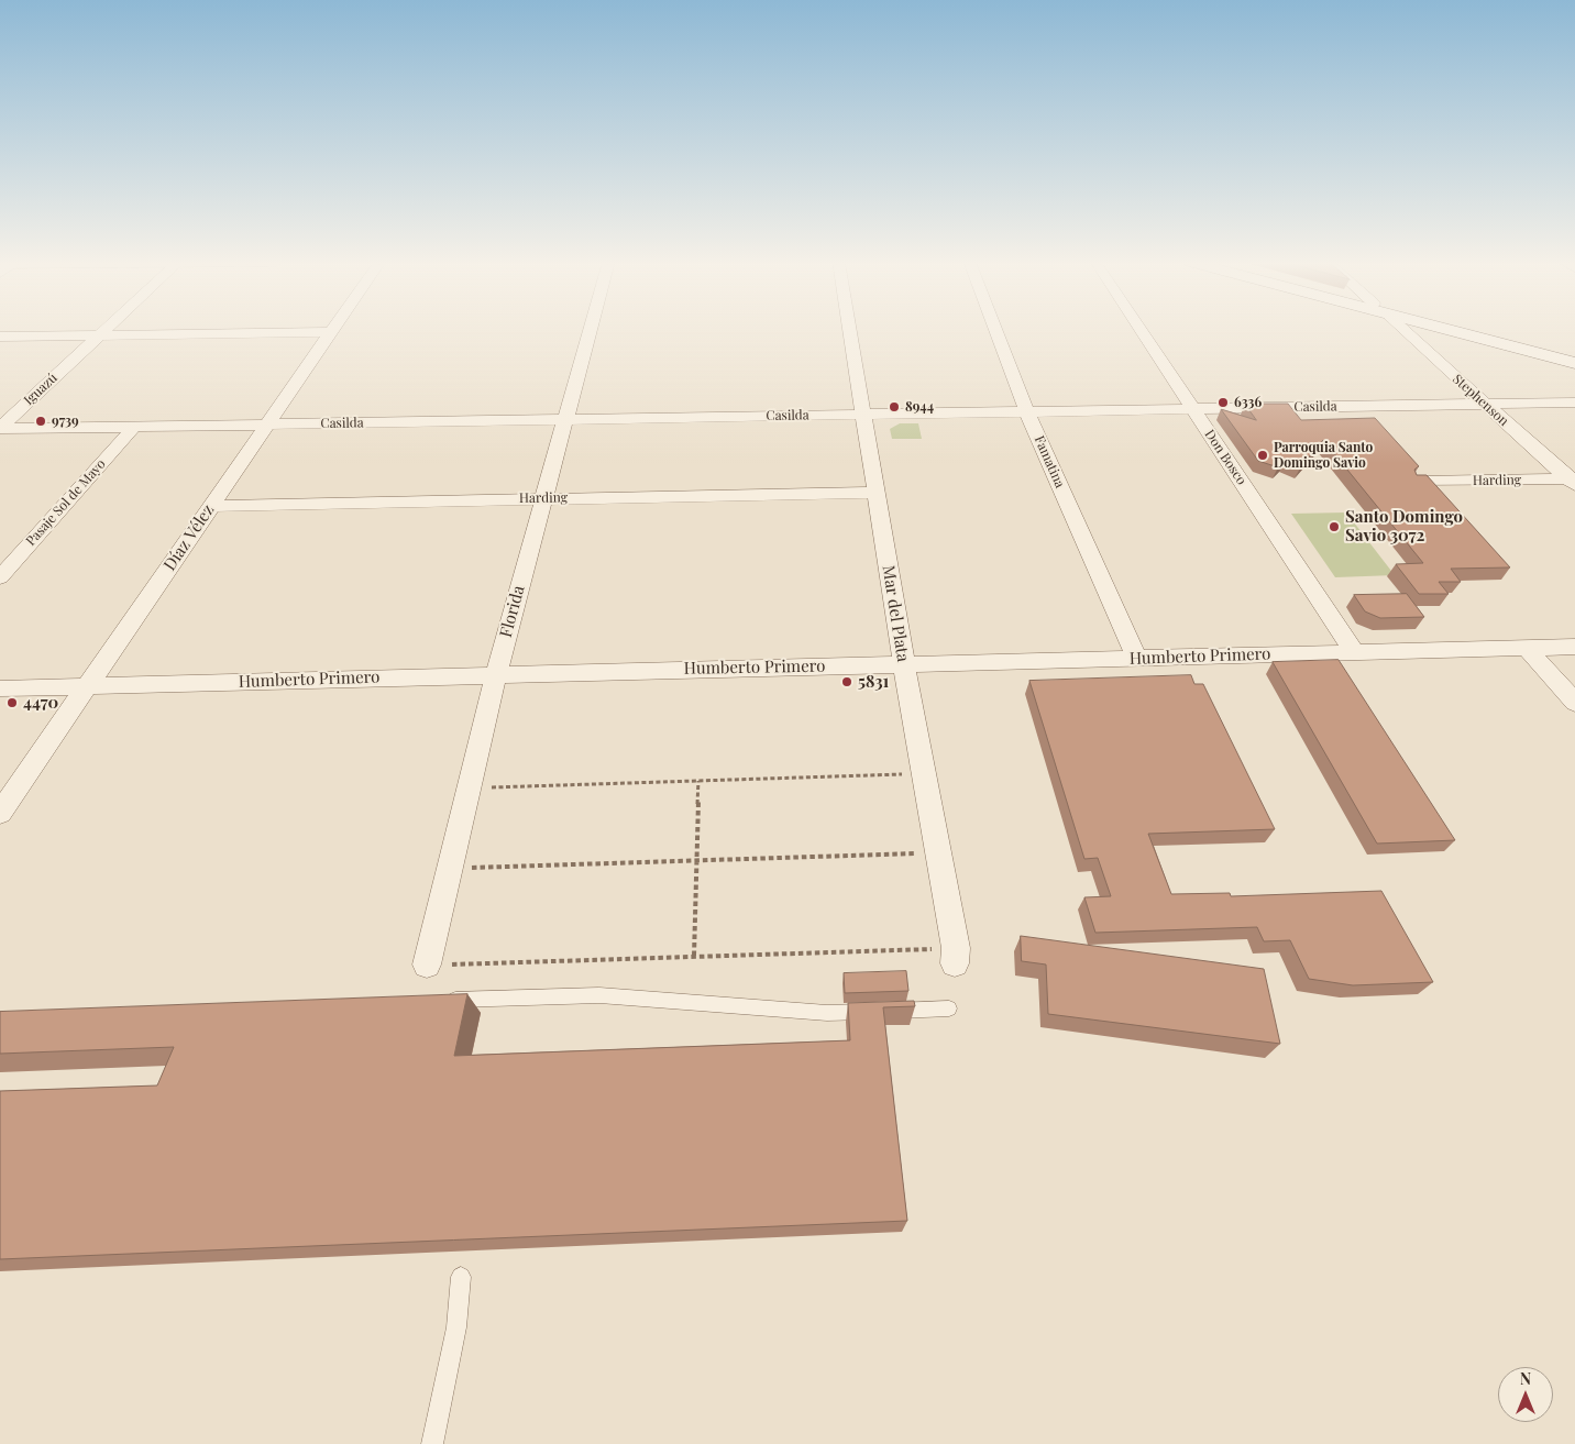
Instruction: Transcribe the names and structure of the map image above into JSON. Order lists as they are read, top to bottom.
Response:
{
  "streets": {
    "street": [
      "Iguazú",
      "Stephenson",
      "Casilda",
      "Don Bosco",
      "Famatina",
      "Harding",
      "Pasaje Sol de Mayo",
      "Díaz Vélez",
      "Florida",
      "Mar del Plata",
      "Humberto Primero"
    ]
  },
  "crossings": [
    ["Iguazú", "Casilda"],
    ["Stephenson", "Casilda"],
    ["Stephenson", "Harding"],
    ["Casilda", "Don Bosco"],
    ["Casilda", "Famatina"],
    ["Casilda", "Pasaje Sol de Mayo"],
    ["Casilda", "Díaz Vélez"],
    ["Casilda", "Florida"],
    ["Casilda", "Mar del Plata"],
    ["Don Bosco", "Humberto Primero"],
    ["Famatina", "Humberto Primero"],
    ["Harding", "Díaz Vélez"],
    ["Harding", "Florida"],
    ["Harding", "Mar del Plata"],
    ["Díaz Vélez", "Humberto Primero"],
    ["Florida", "Humberto Primero"],
    ["Mar del Plata", "Humberto Primero"]
  ],
  "places": [
    "6336",
    "8944",
    "9739",
    "Parroquia Santo Domingo Savio",
    "Santo Domingo Savio 3072",
    "5831",
    "4470"
  ],
  "north": "top"
}
